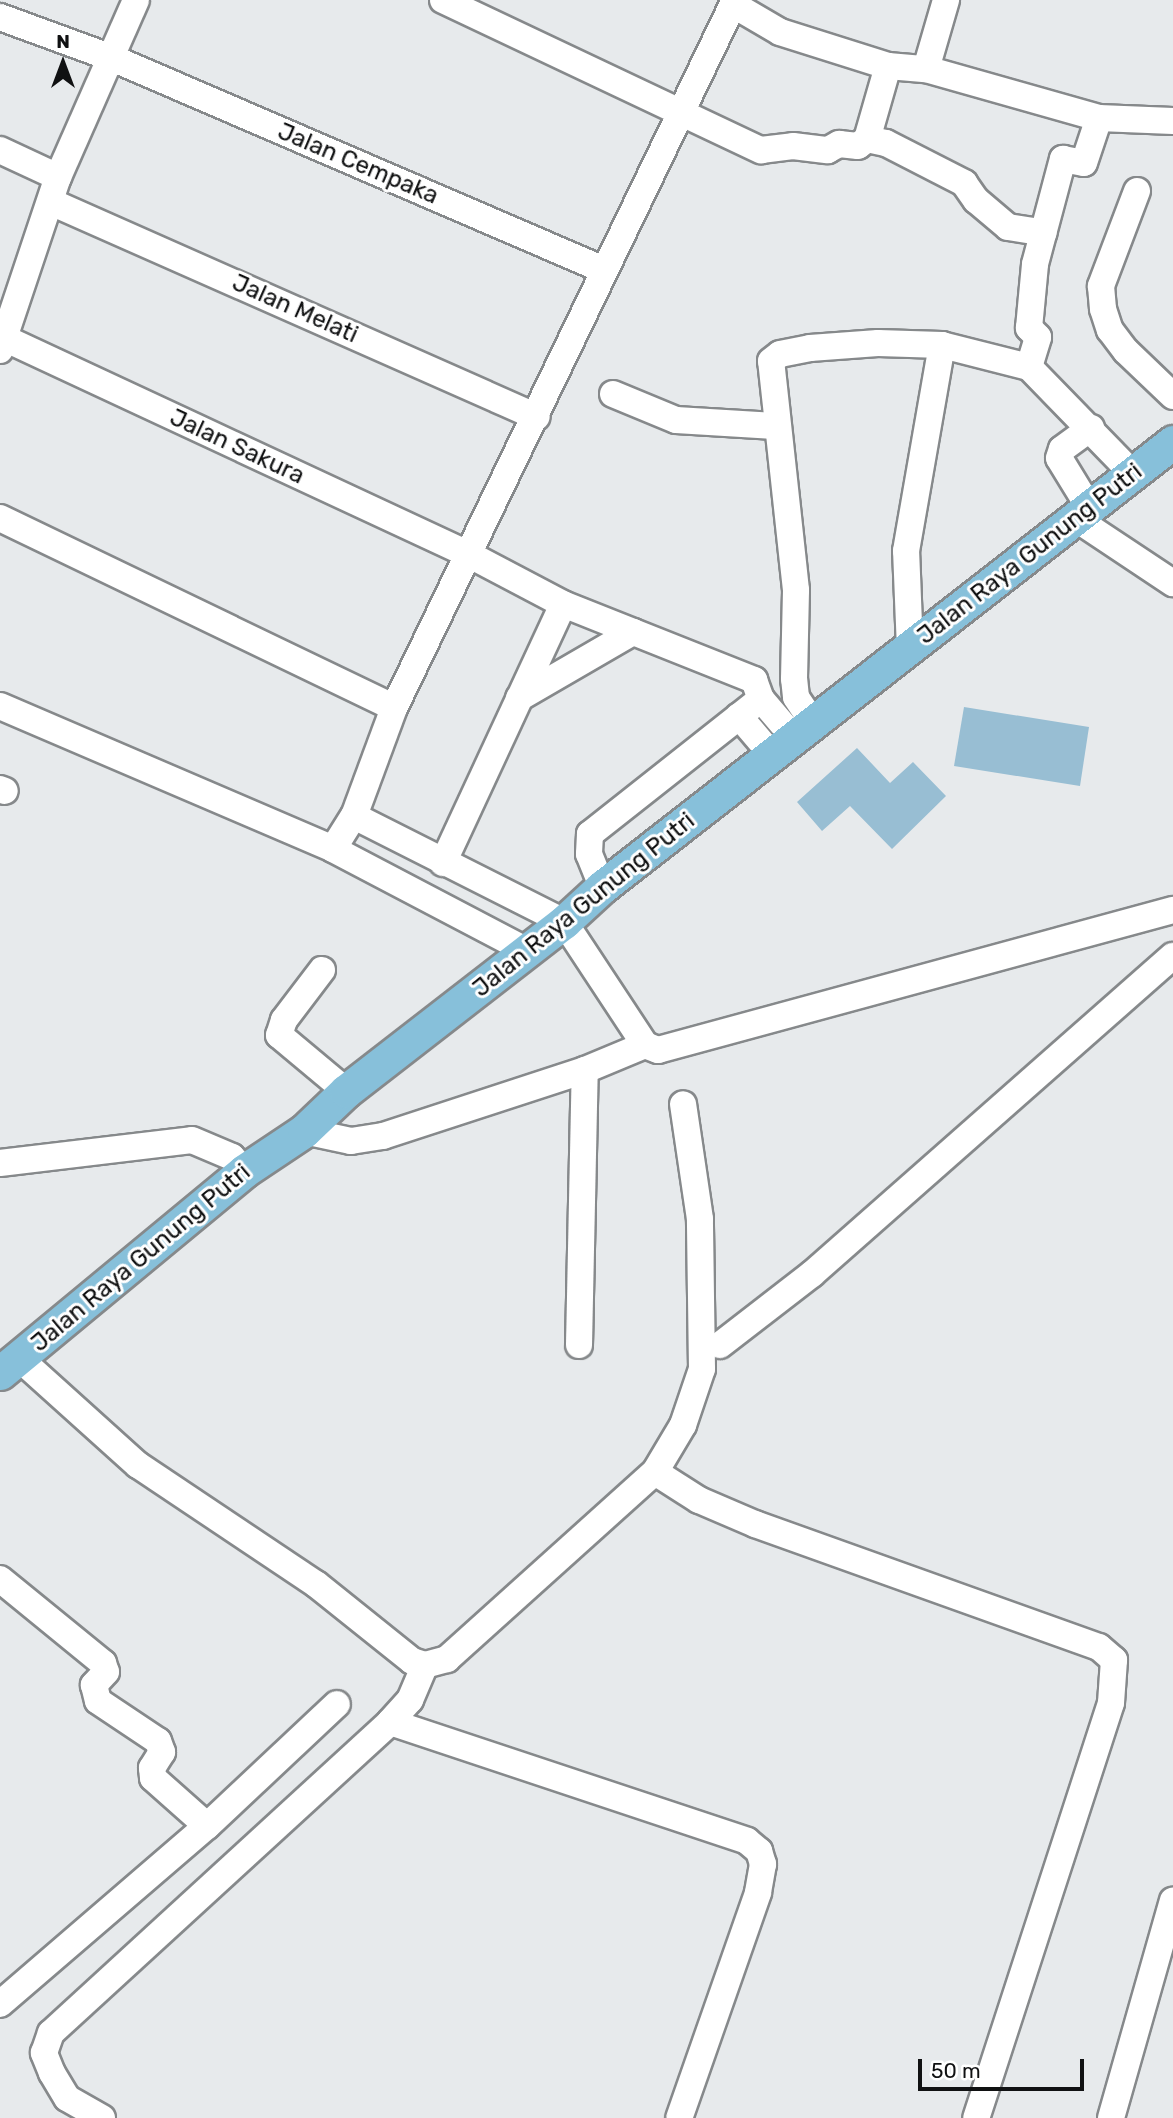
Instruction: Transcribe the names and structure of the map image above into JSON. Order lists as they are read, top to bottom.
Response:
{
  "streets": {
    "main road": ["Jalan Raya Gunung Putri"],
    "street": ["Jalan Cempaka", "Jalan Melati", "Jalan Sakura"]
  },
  "crossings": [
    ["Jalan Sakura", "Jalan Raya Gunung Putri"]
  ],
  "scale_bar": "50 m",
  "north": "top"
}
